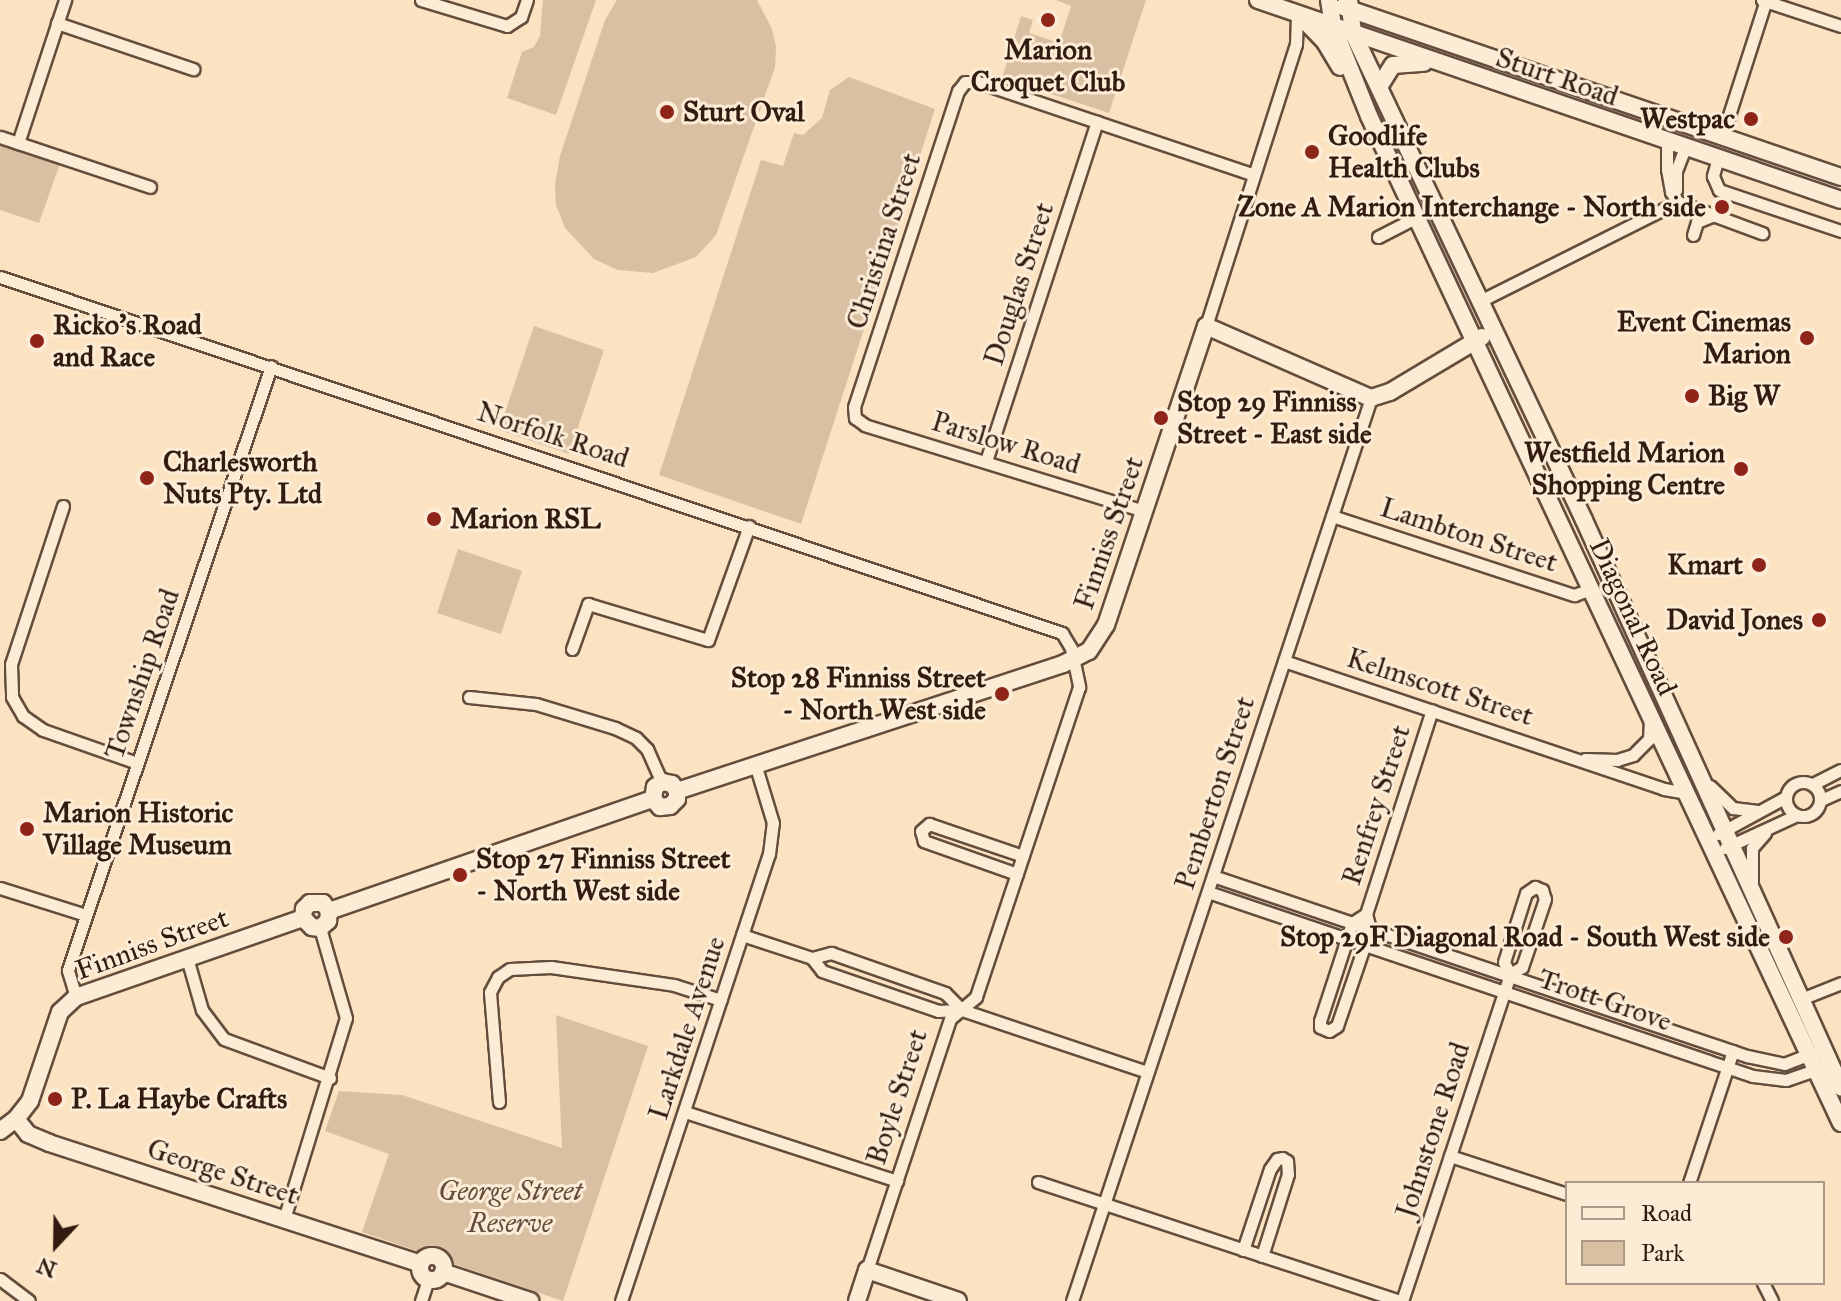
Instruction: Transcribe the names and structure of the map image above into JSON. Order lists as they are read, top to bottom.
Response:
{
  "streets": {
    "main road": [
      "Sturt Road",
      "Finniss Street",
      "Diagonal Road",
      "Boyle Street",
      "George Street"
    ],
    "street": [
      "Christina Street",
      "Douglas Street",
      "Norfolk Road",
      "Parslow Road",
      "Lambton Street",
      "Township Road",
      "Kelmscott Street",
      "Pemberton Street",
      "Renfrey Street",
      "Trott Grove",
      "Larkdale Avenue",
      "Johnstone Road"
    ]
  },
  "crossings": [
    ["Sturt Road", "Finniss Street"],
    ["Sturt Road", "Diagonal Road"],
    ["Christina Street", "Douglas Street"],
    ["Christina Street", "Parslow Road"],
    ["Douglas Street", "Parslow Road"],
    ["Norfolk Road", "Finniss Street"],
    ["Norfolk Road", "Township Road"],
    ["Norfolk Road", "Boyle Street"],
    ["Parslow Road", "Finniss Street"],
    ["Finniss Street", "Township Road"],
    ["Finniss Street", "Larkdale Avenue"],
    ["Finniss Street", "Boyle Street"],
    ["Finniss Street", "George Street"],
    ["Lambton Street", "Diagonal Road"],
    ["Lambton Street", "Pemberton Street"],
    ["Diagonal Road", "Kelmscott Street"],
    ["Diagonal Road", "Trott Grove"],
    ["Kelmscott Street", "Pemberton Street"],
    ["Kelmscott Street", "Renfrey Street"],
    ["Pemberton Street", "Trott Grove"],
    ["Trott Grove", "Johnstone Road"]
  ],
  "parks": ["George Street Reserve"],
  "places": [
    "Marion Croquet Club",
    "Sturt Oval",
    "Westpac",
    "Goodlife Health Clubs",
    "Zone A Marion Interchange - North side",
    "Event Cinemas Marion",
    "Ricko's Road and Race",
    "Big W",
    "Stop 29 Finniss Street - East side",
    "Westfield Marion Shopping Centre",
    "Charlesworth Nuts Pty. Ltd",
    "Marion RSL",
    "Kmart",
    "David Jones",
    "Stop 28 Finniss Street - North West side",
    "Marion Historic Village Museum",
    "Stop 27 Finniss Street - North West side",
    "Stop 29F Diagonal Road - South West side",
    "P. La Haybe Crafts"
  ],
  "legend": ["Road", "Park"],
  "north": "bottom"
}
